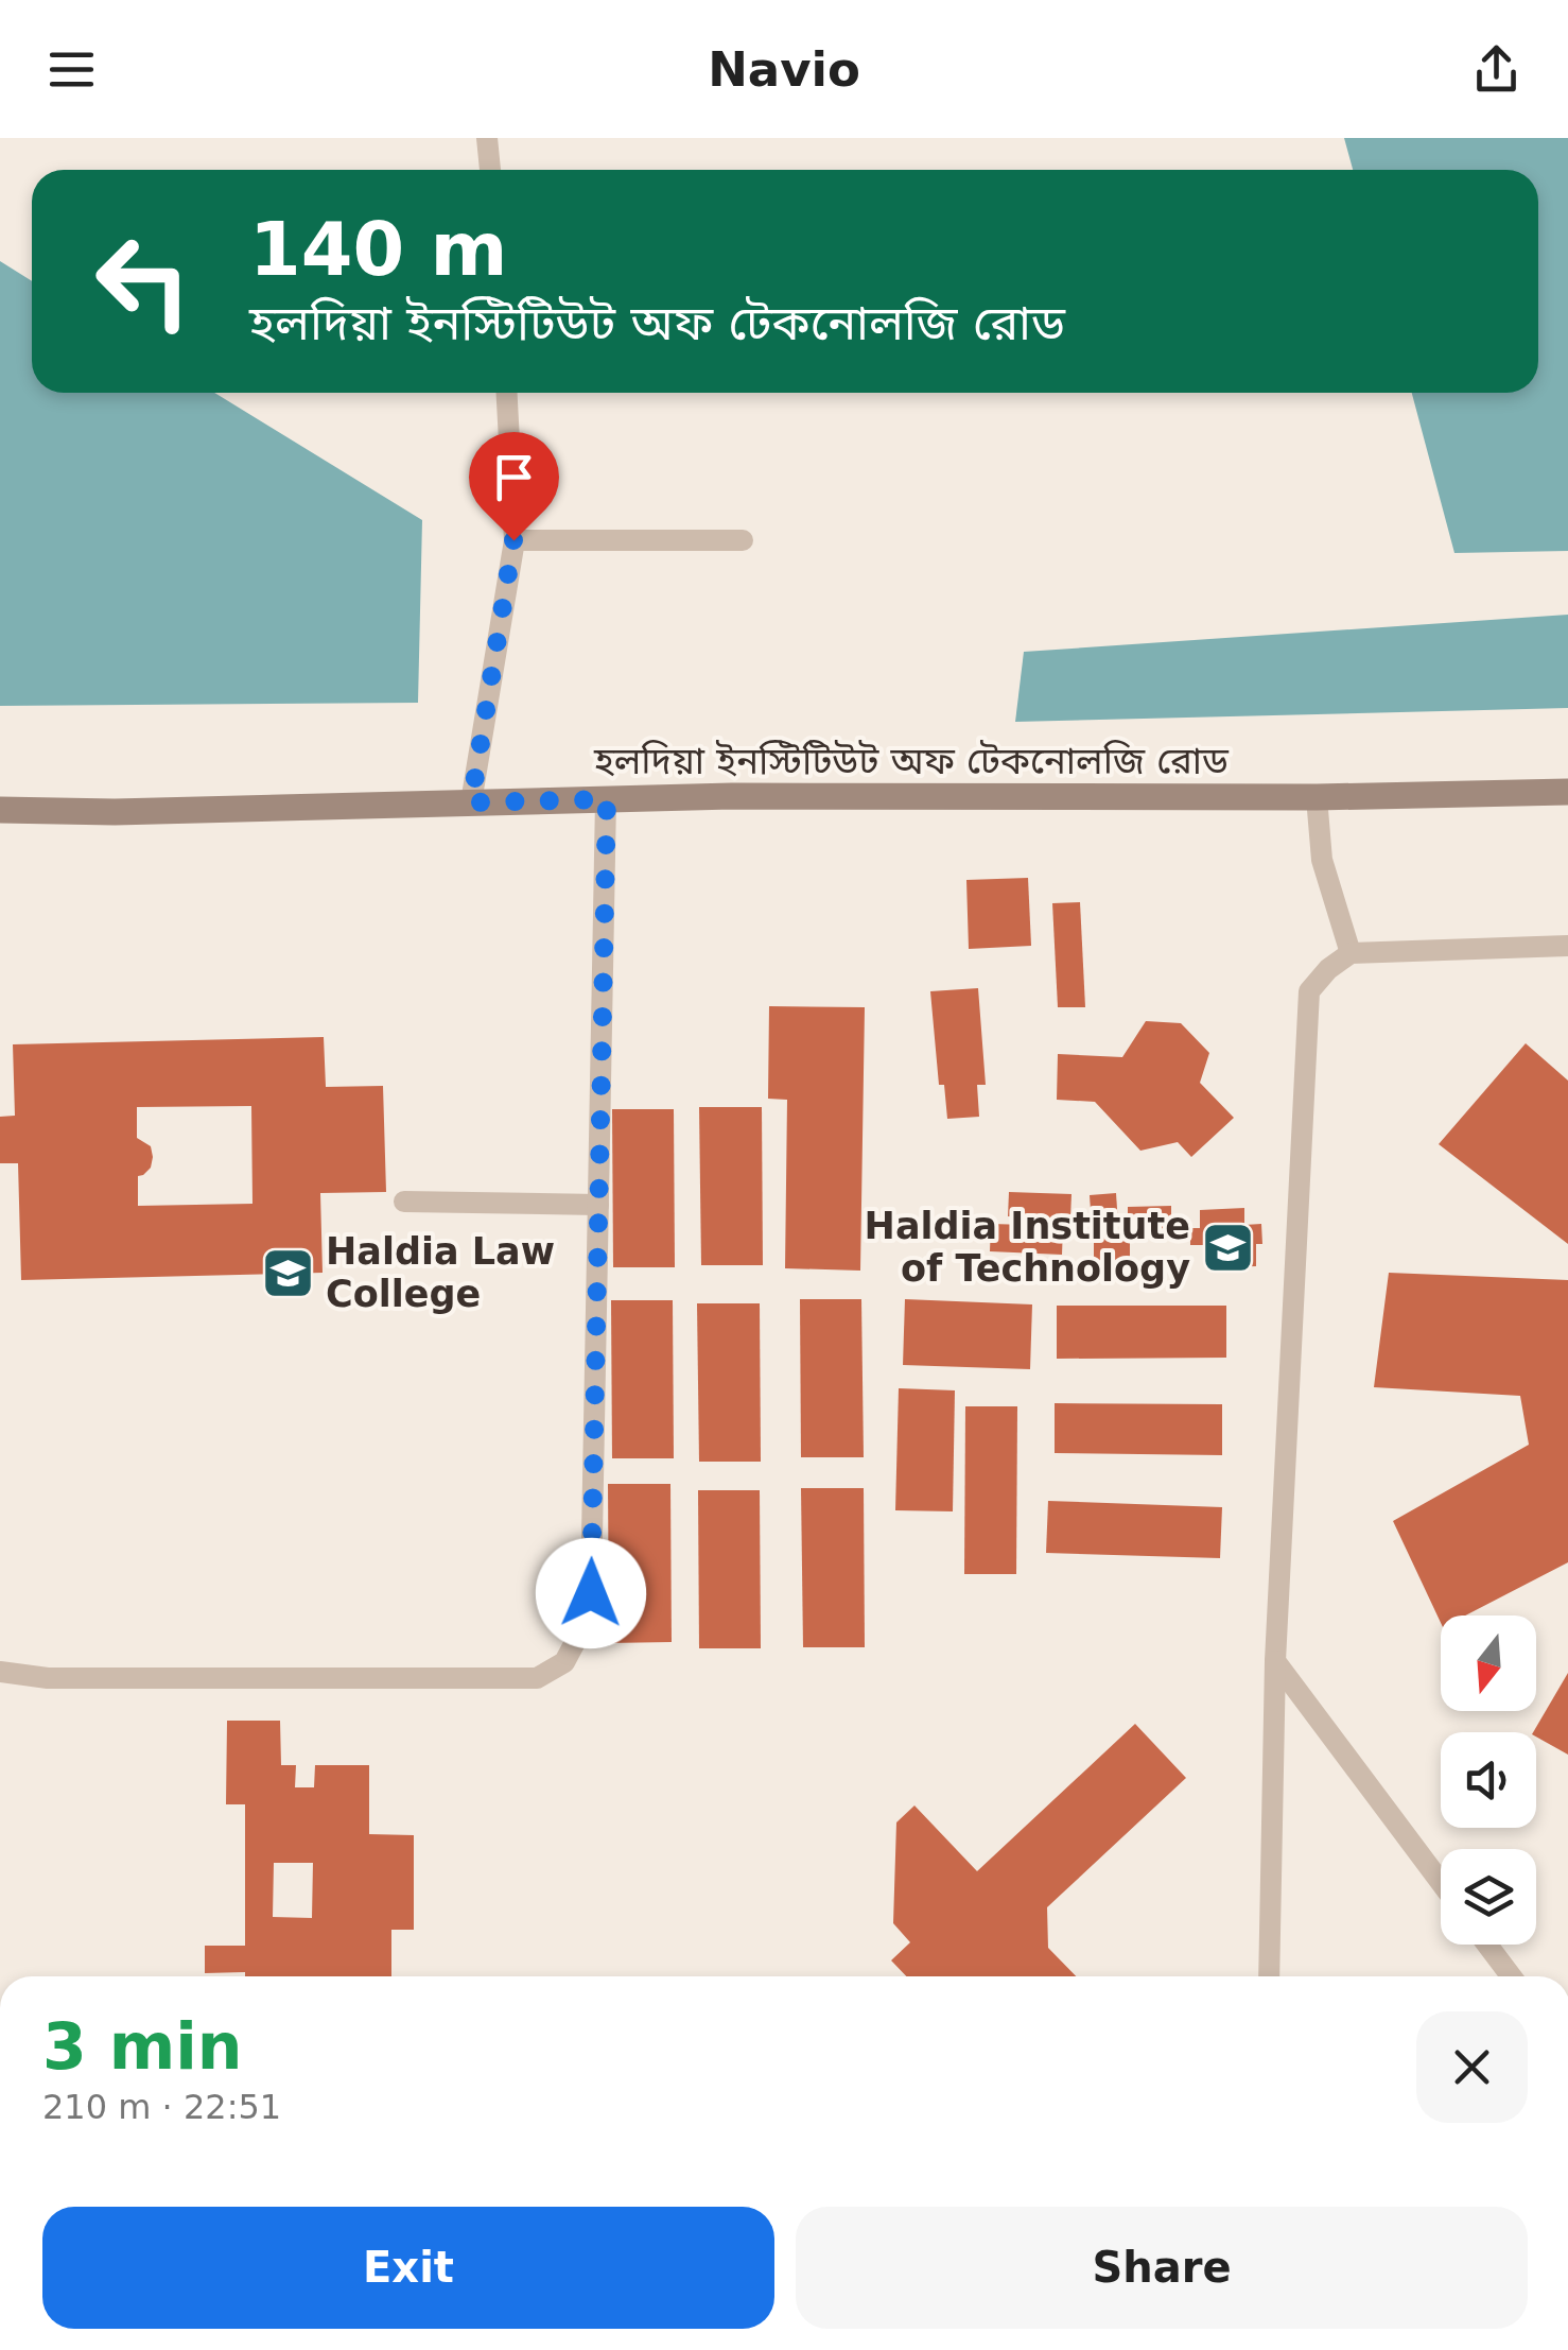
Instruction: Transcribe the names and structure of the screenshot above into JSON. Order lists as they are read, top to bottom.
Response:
{
  "streets": {
    "street": ["হলদিয়া ইনস্টিটিউট অফ টেকনোলজি রোড"]
  },
  "places": {
    "school or university": ["Haldia Institute of Technology", "Haldia Law College"]
  },
  "north": "bottom",
  "page": {
    "header": "Navio",
    "turn": ["140 m", "হলদিয়া ইনস্টিটিউট অফ টেকনোলজি রোড"],
    "heading": ["3 min", "210 m · 22:51"],
    "buttons": ["Exit", "Share"]
  }
}
